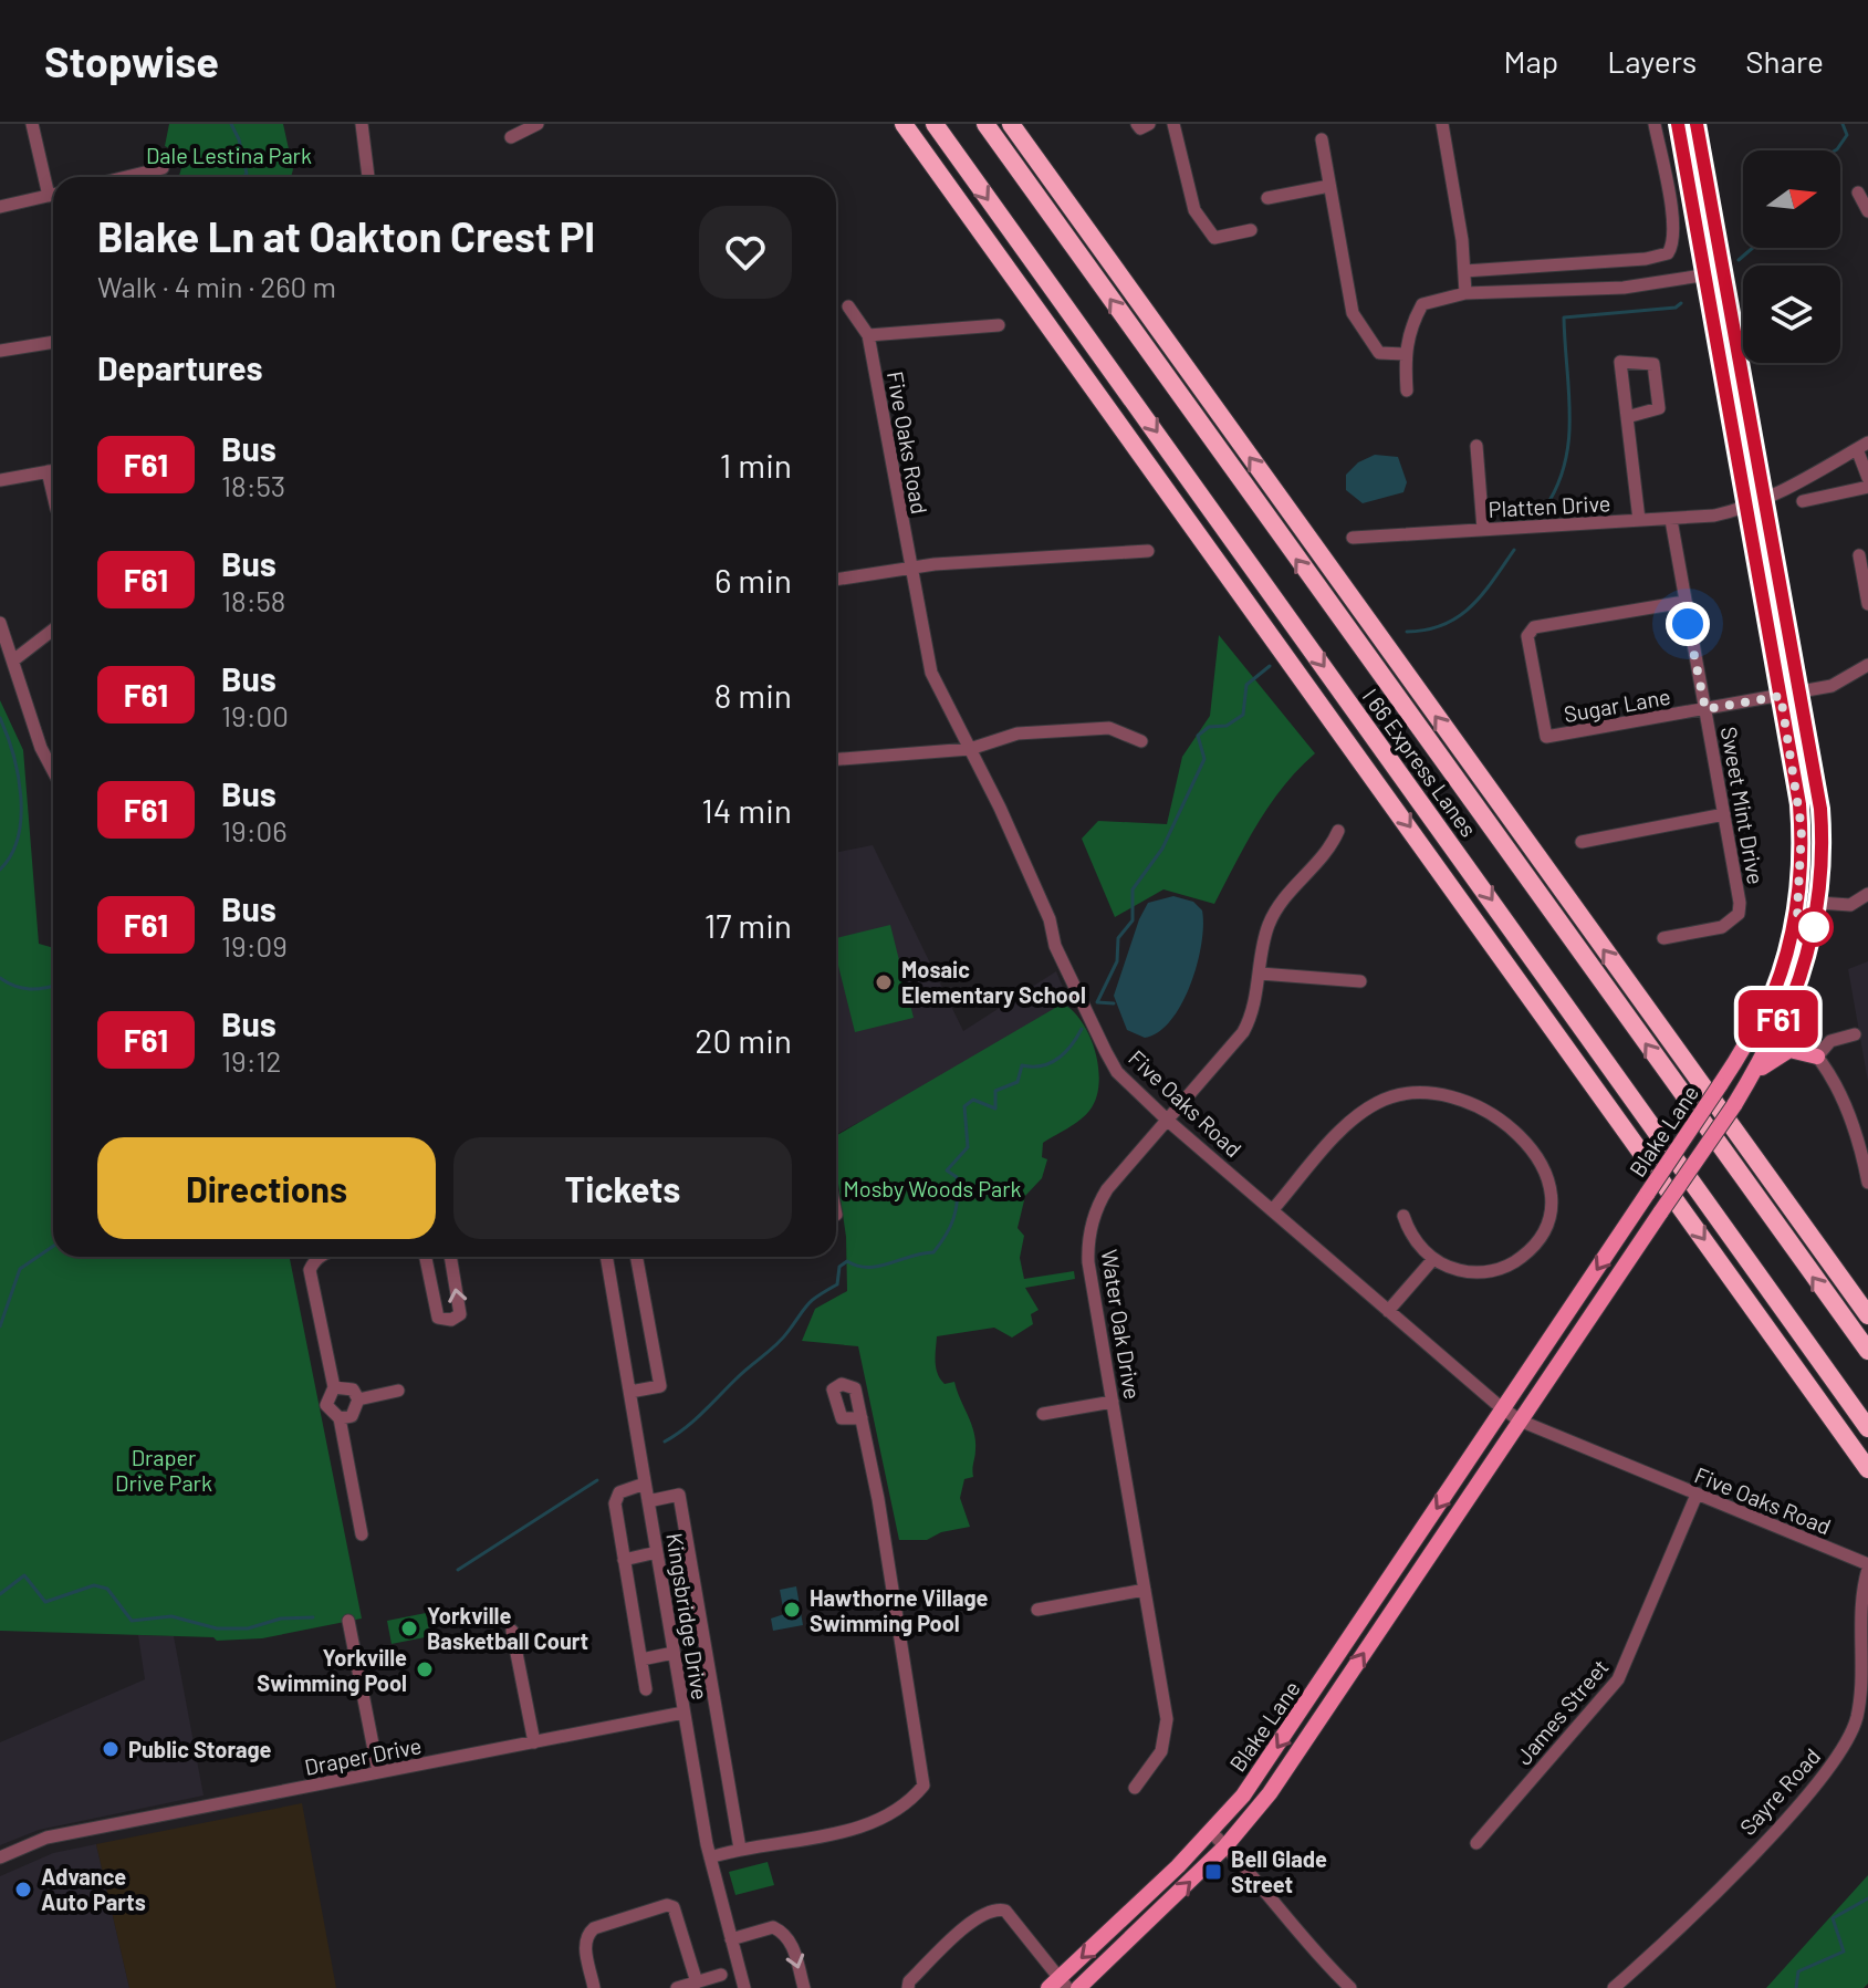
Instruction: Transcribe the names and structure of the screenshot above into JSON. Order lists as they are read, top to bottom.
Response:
{
  "streets": {
    "highway": ["I 66 Express Lanes"],
    "main road": ["Blake Lane"],
    "street": [
      "Five Oaks Road",
      "Platten Drive",
      "Sugar Lane",
      "Sweet Mint Drive",
      "Water Oak Drive",
      "Kingsbridge Drive",
      "James Street",
      "Draper Drive",
      "Sayre Road"
    ]
  },
  "crossings": [
    ["Five Oaks Road", "Blake Lane"],
    ["Five Oaks Road", "Water Oak Drive"],
    ["Five Oaks Road", "James Street"],
    ["Five Oaks Road", "Sayre Road"],
    ["Platten Drive", "Sweet Mint Drive"],
    ["Platten Drive", "Blake Lane"],
    ["Sugar Lane", "Sweet Mint Drive"],
    ["Sugar Lane", "Blake Lane"],
    ["Kingsbridge Drive", "Draper Drive"]
  ],
  "parks": ["Dale Lestina Park", "Mosby Woods Park", "Draper Drive Park"],
  "places": {
    "other": [
      "Mosaic Elementary School",
      "Hawthorne Village Swimming Pool",
      "Yorkville Basketball Court",
      "Yorkville Swimming Pool",
      "Public Storage",
      "Advance Auto Parts"
    ],
    "transit": ["Bell Glade Street"]
  },
  "lines": ["bus line F61"],
  "north": "right",
  "page": {
    "header": "Stopwise",
    "nav": ["Map", "Layers", "Share"],
    "on_map": "F61",
    "heading": [
      ["Blake Ln at Oakton Crest Pl", "Walk · 4 min · 260 m"],
      "Departures"
    ],
    "list": [
      {
        "mark": "F61",
        "name": "Bus",
        "note": "18:53",
        "value": "1 min"
      },
      {
        "mark": "F61",
        "name": "Bus",
        "note": "18:58",
        "value": "6 min"
      },
      {
        "mark": "F61",
        "name": "Bus",
        "note": "19:00",
        "value": "8 min"
      },
      {
        "mark": "F61",
        "name": "Bus",
        "note": "19:06",
        "value": "14 min"
      },
      {
        "mark": "F61",
        "name": "Bus",
        "note": "19:09",
        "value": "17 min"
      },
      {
        "mark": "F61",
        "name": "Bus",
        "note": "19:12",
        "value": "20 min"
      }
    ],
    "buttons": ["Directions", "Tickets"]
  }
}
